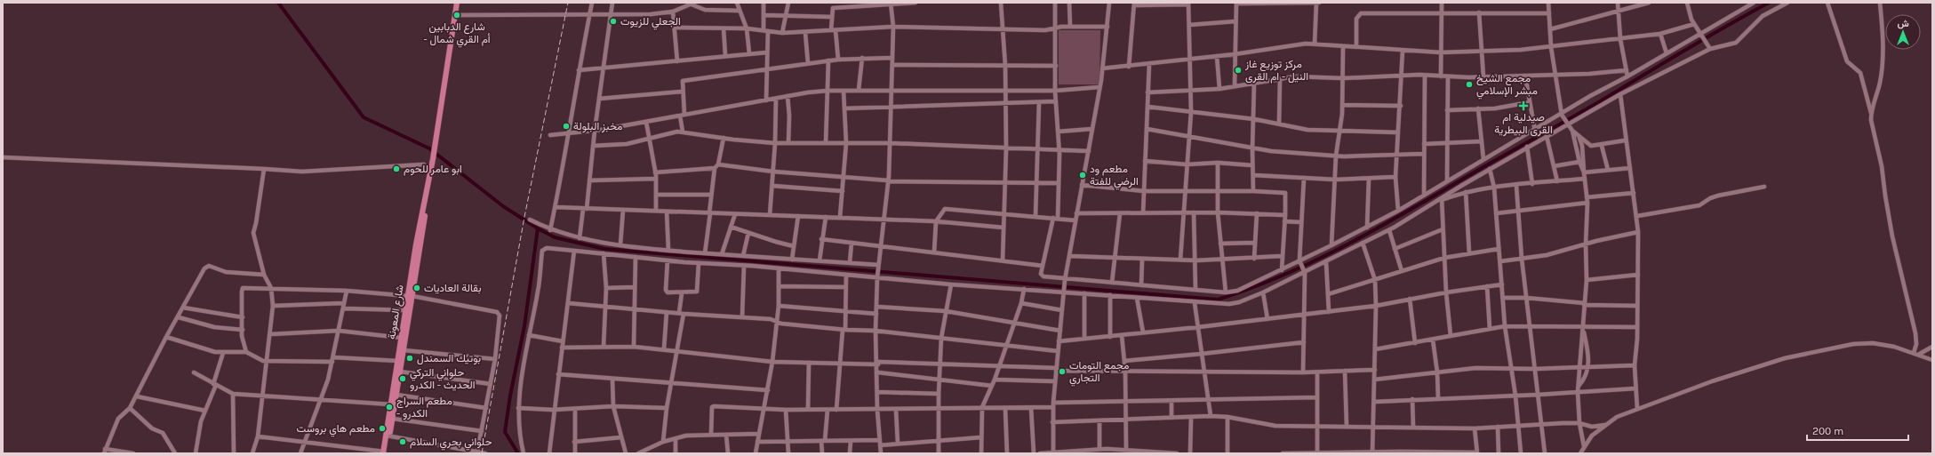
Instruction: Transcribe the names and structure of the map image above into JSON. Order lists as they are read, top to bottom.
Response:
{
  "streets": {
    "highway": ["شارع المعونة"]
  },
  "places": {
    "other": [
      "شارع الدبابين - أم القري شمال",
      "الجعلي للزيوت",
      "مركز توزيع غاز النيل - ام القرى",
      "مجمع الشيخ مبشر الإسلامي",
      "مخبز البلولة",
      "ابو عامر للحوم",
      "مطعم ود الرضي للفتة",
      "بقالة العاديات",
      "بوتيك السمندل",
      "مجمع التومات التجاري",
      "حلواني التركي الحديث - الكدرو",
      "مطعم السراج - الكدرو",
      "مطعم هاي بروست",
      "حلواني بحري السلام"
    ],
    "health": ["صيدلية ام القرى البيطرية"]
  },
  "scale_bar": "200 m",
  "north": "top"
}
